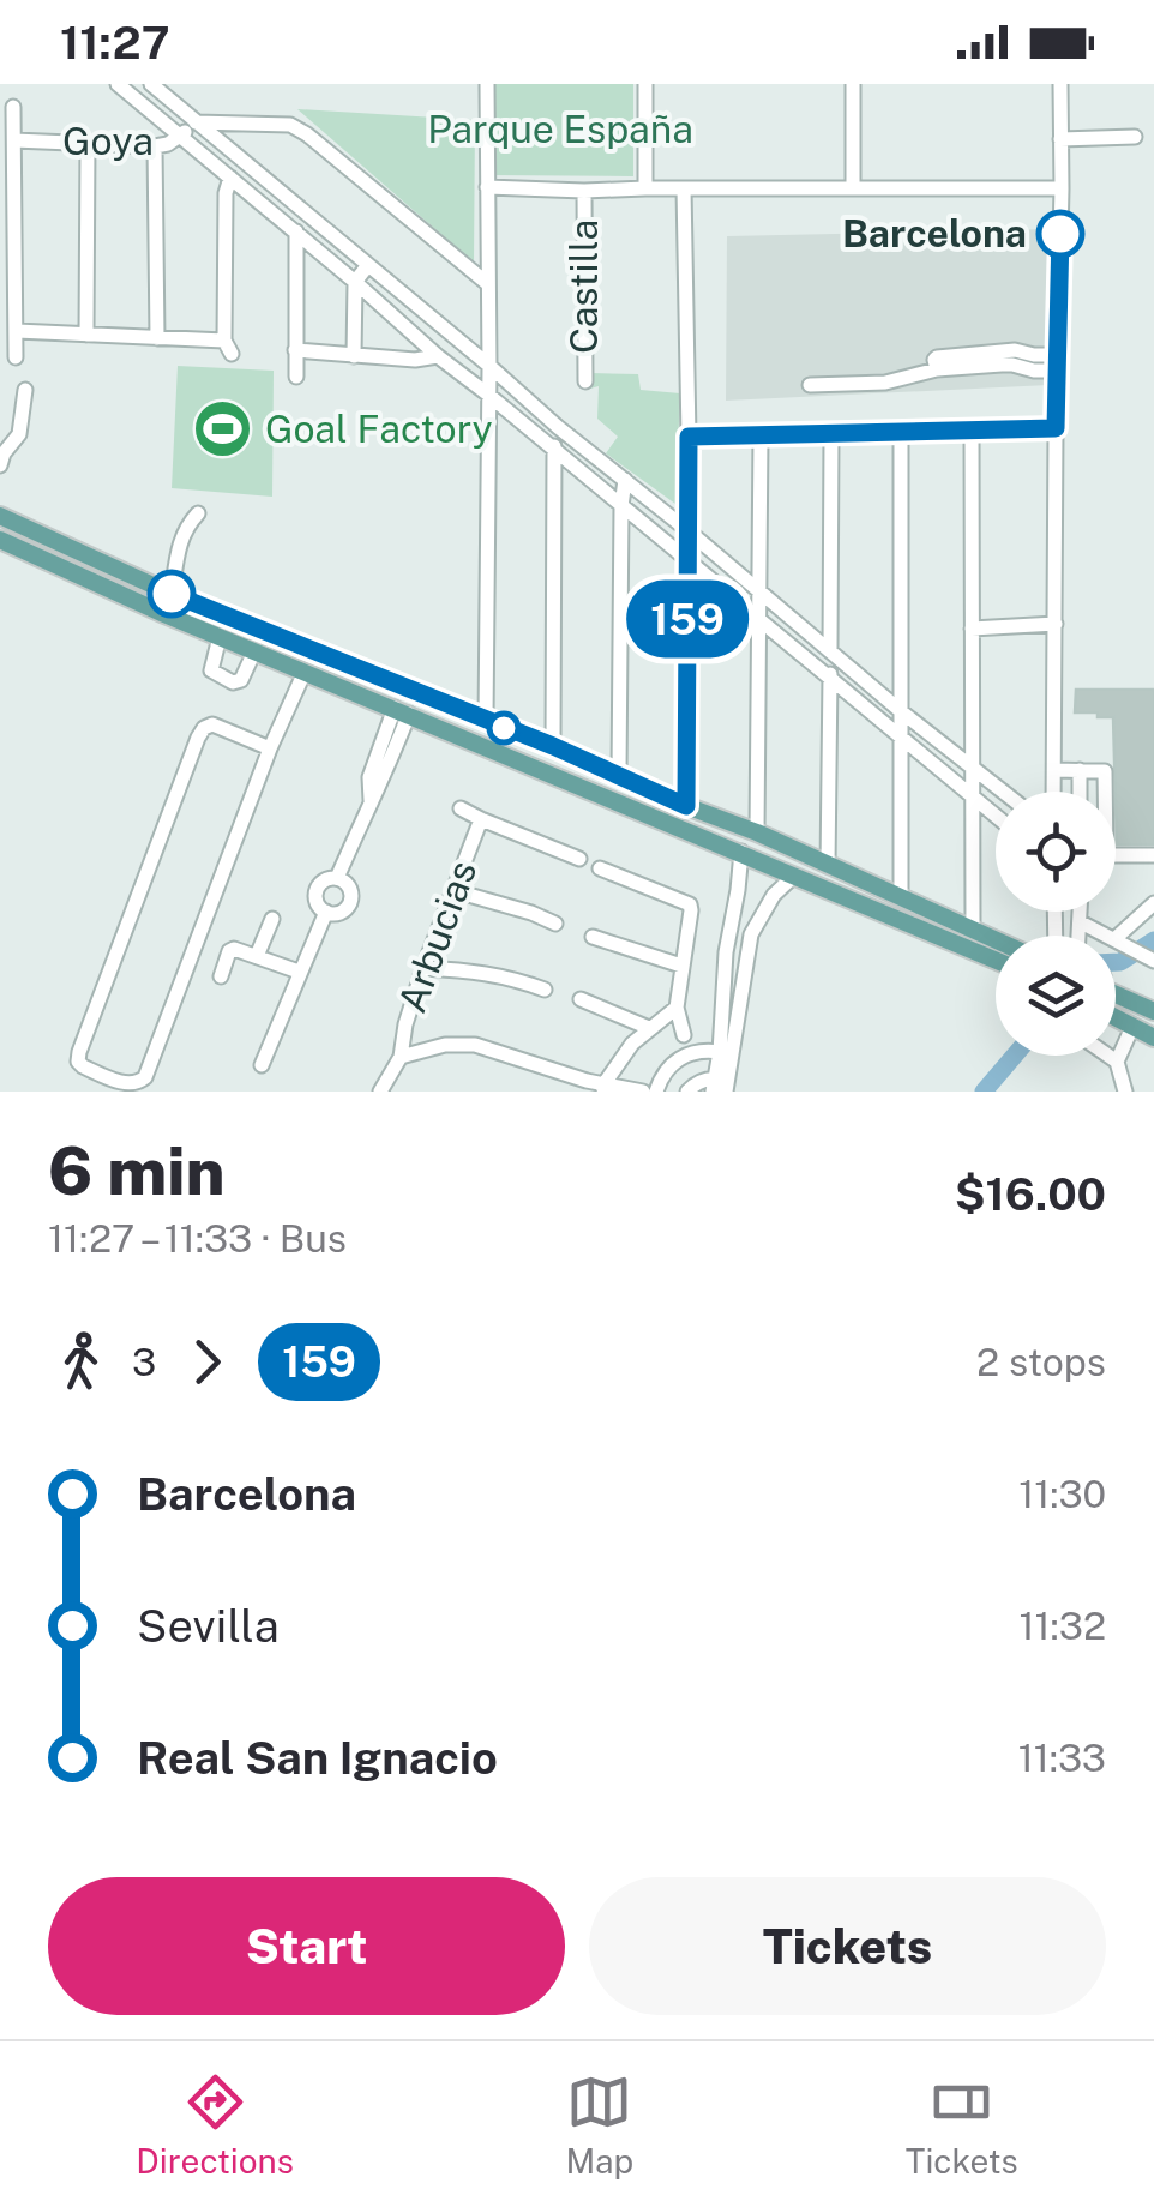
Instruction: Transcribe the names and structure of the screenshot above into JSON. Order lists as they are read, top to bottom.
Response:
{
  "streets": {
    "street": ["Goya", "Castilla", "Arbucias"]
  },
  "parks": ["Parque España"],
  "places": {
    "other": ["Barcelona"],
    "sports": ["Goal Factory"]
  },
  "lines": ["bus line 159"],
  "page": {
    "status": "11:27",
    "on_map": "159",
    "heading": ["6 min", "11:27 – 11:33 · Bus", "$16.00"],
    "legs": ["3", "159", "2 stops"],
    "list": [
      {
        "name": "Barcelona",
        "value": "11:30"
      },
      {
        "name": "Sevilla",
        "value": "11:32"
      },
      {
        "name": "Real San Ignacio",
        "value": "11:33"
      }
    ],
    "buttons": ["Start", "Tickets"],
    "tabs": ["Directions", "Map", "Tickets"]
  }
}
